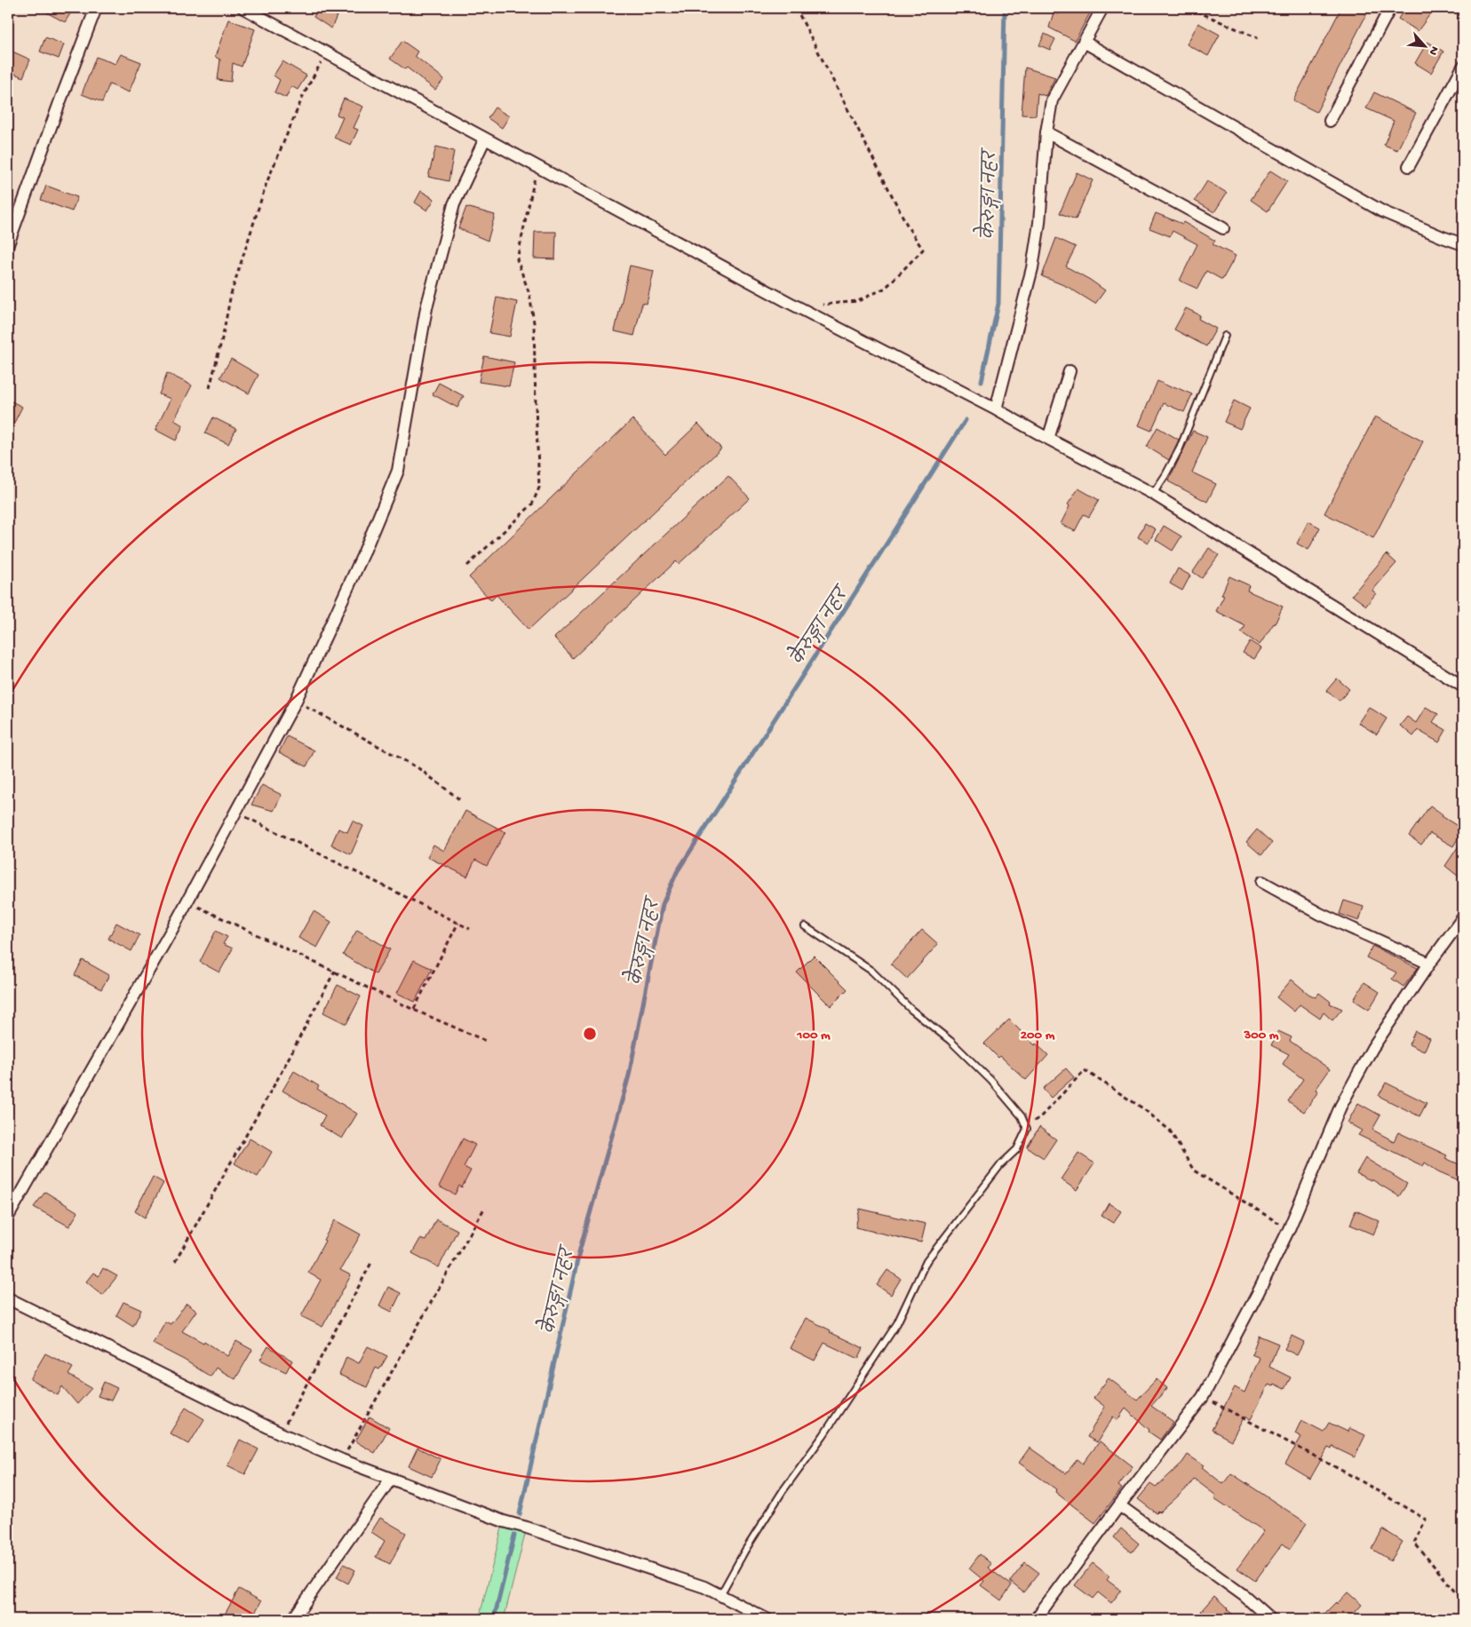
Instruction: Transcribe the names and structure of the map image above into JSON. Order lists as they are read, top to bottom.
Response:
{
  "water": ["केरुङ्गा नहर", "केेरुङ्गा नहर"],
  "north": "bottom right",
  "rings": ["100 m", "200 m", "300 m"]
}
